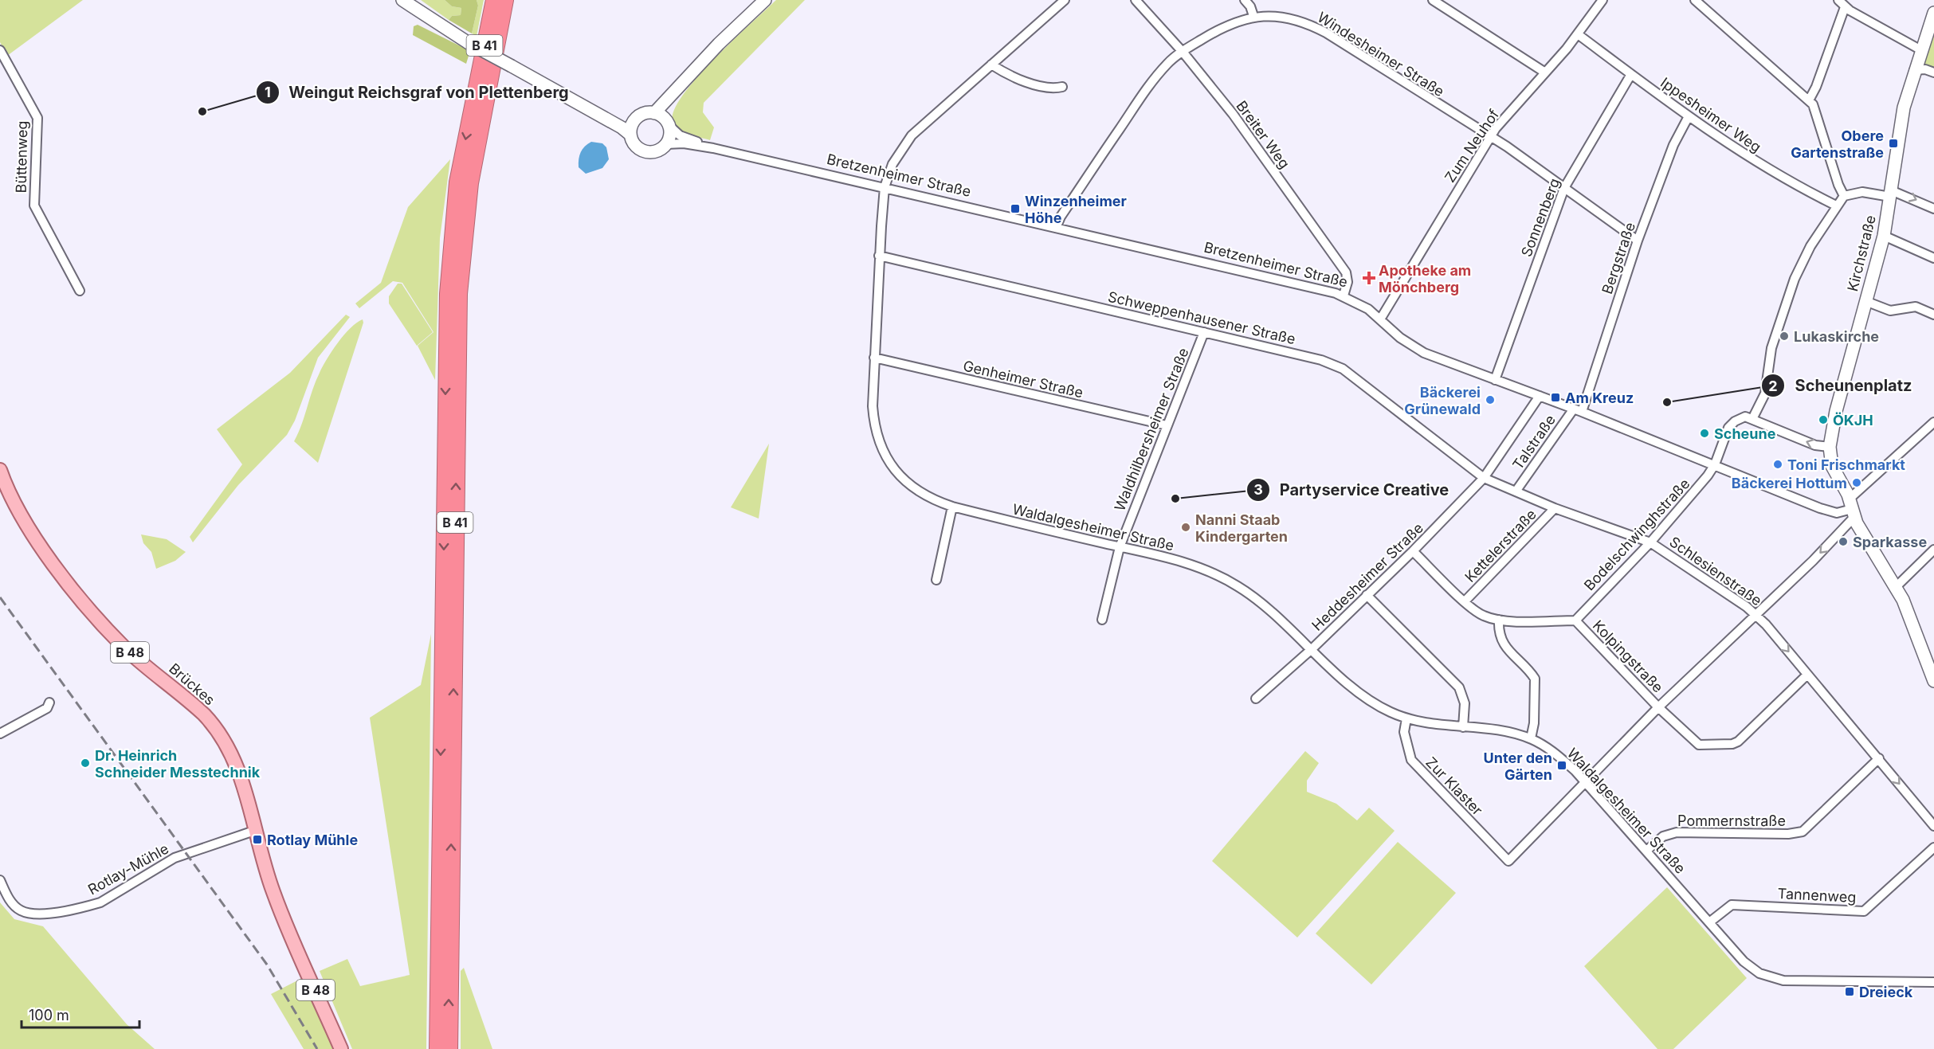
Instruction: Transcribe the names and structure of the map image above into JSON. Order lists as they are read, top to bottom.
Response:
{
  "streets": {
    "highway": ["B 41"],
    "main road": ["B 48", "Brückes"],
    "street": [
      "Windesheimer Straße",
      "Ippesheimer Weg",
      "Breiter Weg",
      "Zum Neuhof",
      "Büttenweg",
      "Bretzenheimer Straße",
      "Sonnenberg",
      "Kirchstraße",
      "Bergstraße",
      "Schweppenhausener Straße",
      "Genheimer Straße",
      "Waldhilbersheimer Straße",
      "Talstraße",
      "Waldalgesheimer Straße",
      "Bodelschwinghstraße",
      "Kettelerstraße",
      "Schlesienstraße",
      "Heddesheimer Straße",
      "Kolpingstraße",
      "Zur Klaster",
      "Pommernstraße",
      "Rotlay-Mühle",
      "Tannenweg"
    ]
  },
  "crossings": [
    ["Windesheimer Straße", "Breiter Weg"],
    ["Windesheimer Straße", "Zum Neuhof"],
    ["Windesheimer Straße", "Bretzenheimer Straße"],
    ["Windesheimer Straße", "Sonnenberg"],
    ["Windesheimer Straße", "Bergstraße"],
    ["Ippesheimer Weg", "Zum Neuhof"],
    ["Ippesheimer Weg", "Sonnenberg"],
    ["Ippesheimer Weg", "Bergstraße"],
    ["Breiter Weg", "Bretzenheimer Straße"],
    ["Zum Neuhof", "Bretzenheimer Straße"],
    ["Bretzenheimer Straße", "Sonnenberg"],
    ["Bretzenheimer Straße", "Kirchstraße"],
    ["Bretzenheimer Straße", "Bergstraße"],
    ["Bretzenheimer Straße", "Talstraße"],
    ["Bretzenheimer Straße", "Waldalgesheimer Straße"],
    ["Bretzenheimer Straße", "Bodelschwinghstraße"],
    ["Bretzenheimer Straße", "Heddesheimer Straße"],
    ["Bergstraße", "Talstraße"],
    ["Schweppenhausener Straße", "Waldhilbersheimer Straße"],
    ["Schweppenhausener Straße", "Waldalgesheimer Straße"],
    ["Schweppenhausener Straße", "Schlesienstraße"],
    ["Schweppenhausener Straße", "Heddesheimer Straße"],
    ["Genheimer Straße", "Waldhilbersheimer Straße"],
    ["Genheimer Straße", "Waldalgesheimer Straße"],
    ["Waldhilbersheimer Straße", "Waldalgesheimer Straße"],
    ["Talstraße", "Schlesienstraße"],
    ["Waldalgesheimer Straße", "Heddesheimer Straße"],
    ["Waldalgesheimer Straße", "Zur Klaster"],
    ["Waldalgesheimer Straße", "Pommernstraße"],
    ["Waldalgesheimer Straße", "Tannenweg"],
    ["Bodelschwinghstraße", "Schlesienstraße"],
    ["Bodelschwinghstraße", "Kolpingstraße"],
    ["Kettelerstraße", "Schlesienstraße"],
    ["Kettelerstraße", "Kolpingstraße"],
    ["Schlesienstraße", "Heddesheimer Straße"],
    ["Schlesienstraße", "Kolpingstraße"],
    ["Schlesienstraße", "Pommernstraße"],
    ["Heddesheimer Straße", "Kolpingstraße"],
    ["Brückes", "Rotlay-Mühle"]
  ],
  "places": {
    "other": [
      "Weingut Reichsgraf von Plettenberg",
      "Lukaskirche",
      "Bäckerei Grünewald",
      "Scheunenplatz",
      "ÖKJH",
      "Scheune",
      "Toni Frischmarkt",
      "Bäckerei Hottum",
      "Partyservice Creative",
      "Nanni Staab Kindergarten",
      "Sparkasse",
      "Dr. Heinrich Schneider Messtechnik"
    ],
    "transit": [
      "Obere Gartenstraße",
      "Winzenheimer Höhe",
      "Am Kreuz",
      "Unter den Gärten",
      "Rotlay Mühle",
      "Dreieck"
    ],
    "health": ["Apotheke am Mönchberg"]
  },
  "scale_bar": "100 m"
}
